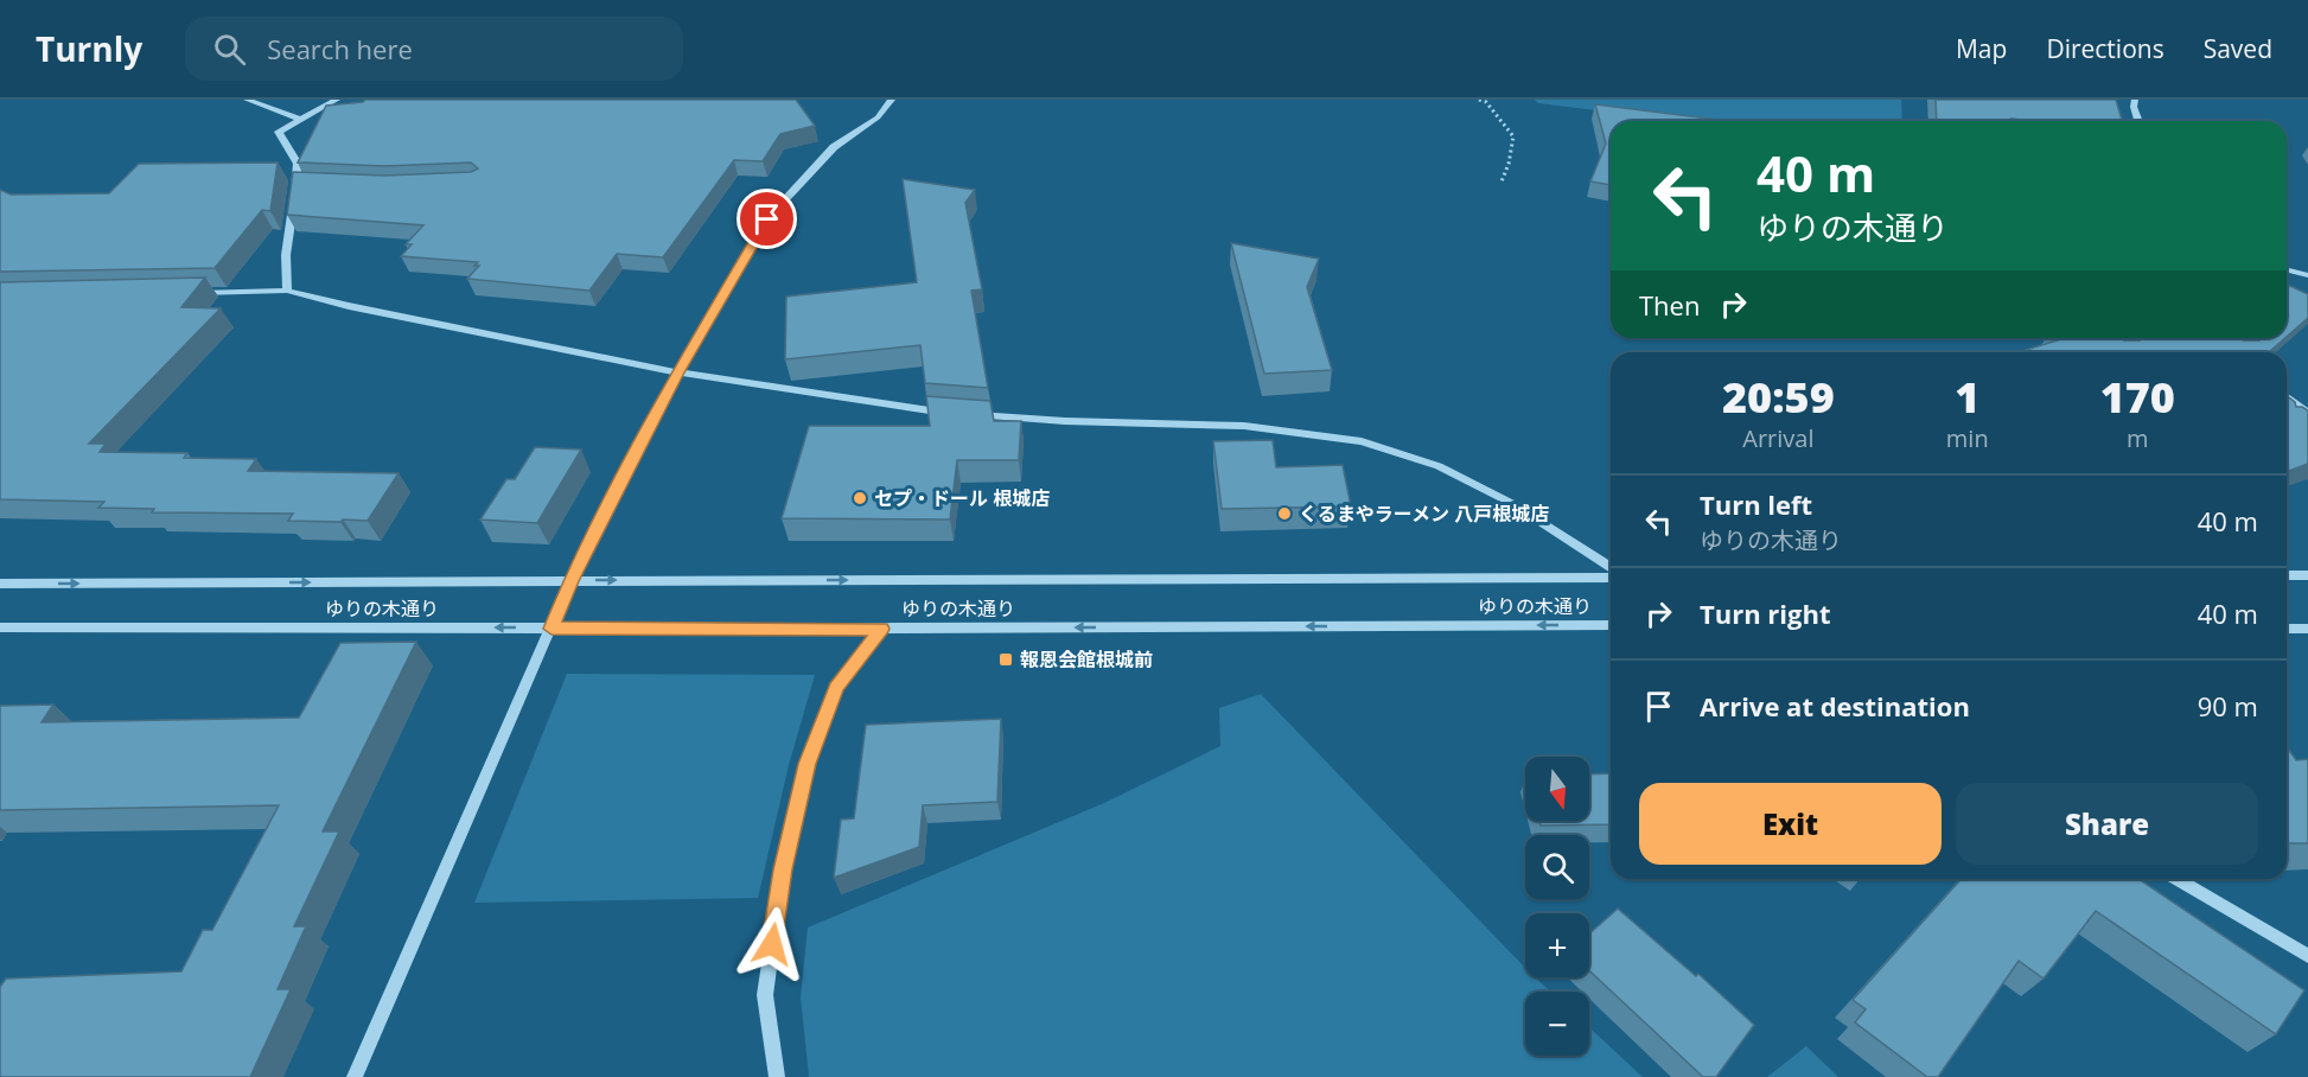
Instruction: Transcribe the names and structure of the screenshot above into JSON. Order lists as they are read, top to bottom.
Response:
{
  "streets": {
    "street": ["ゆりの木通り"]
  },
  "places": {
    "other": ["セプ・ドール 根城店", "くるまやラーメン 八戸根城店"],
    "transit": ["報恩会館根城前"]
  },
  "north": "bottom",
  "page": {
    "header": "Turnly",
    "search": "Search here",
    "nav": ["Map", "Directions", "Saved"],
    "turn": ["40 m", "ゆりの木通り"],
    "then": "Then",
    "eta": [
      "20:59",
      "Arrival",
      "1",
      "min",
      "170",
      "m"
    ],
    "list": [
      {
        "name": "Turn left",
        "note": "ゆりの木通り",
        "value": "40 m"
      },
      {
        "name": "Turn right",
        "value": "40 m"
      },
      {
        "name": "Arrive at destination",
        "value": "90 m"
      }
    ],
    "map_buttons": ["+", "−"],
    "buttons": ["Exit", "Share"]
  }
}
